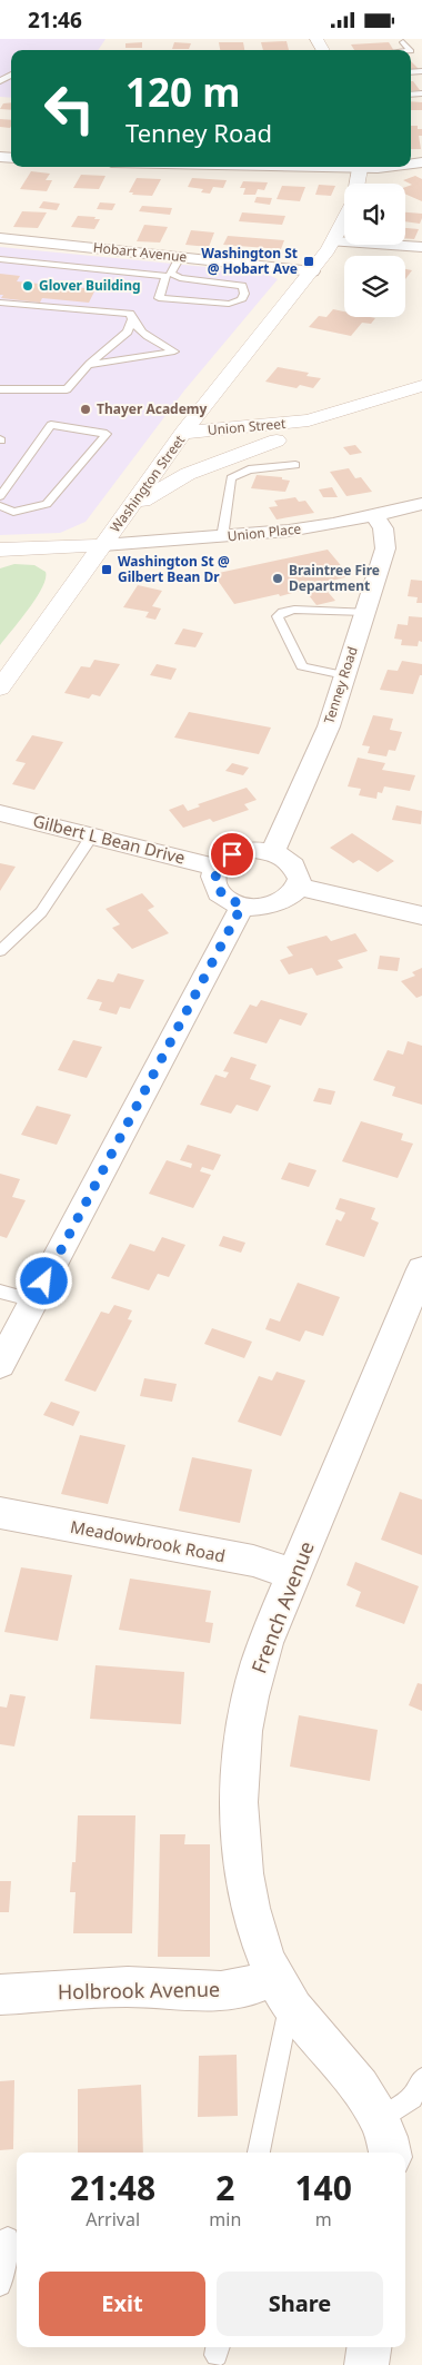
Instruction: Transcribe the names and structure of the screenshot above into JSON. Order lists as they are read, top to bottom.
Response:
{
  "streets": {
    "main road": ["Union Street", "Washington Street"],
    "street": [
      "Hobart Avenue",
      "Union Place",
      "Tenney Road",
      "Gilbert L Bean Drive",
      "Meadowbrook Road",
      "French Avenue",
      "Holbrook Avenue"
    ]
  },
  "crossings": [
    ["Hobart Avenue", "Washington Street"],
    ["Union Street", "Washington Street"],
    ["Washington Street", "Union Place"],
    ["Union Place", "Tenney Road"],
    ["Tenney Road", "Gilbert L Bean Drive"],
    ["Meadowbrook Road", "French Avenue"],
    ["French Avenue", "Holbrook Avenue"]
  ],
  "places": {
    "transit": ["Washington St @ Hobart Ave", "Washington St @ Gilbert Bean Dr"],
    "other": ["Glover Building", "Thayer Academy", "Braintree Fire Department"]
  },
  "page": {
    "status": "21:46",
    "turn": ["120 m", "Tenney Road"],
    "eta": [
      "21:48",
      "Arrival",
      "2",
      "min",
      "140",
      "m"
    ],
    "buttons": ["Exit", "Share"]
  }
}
